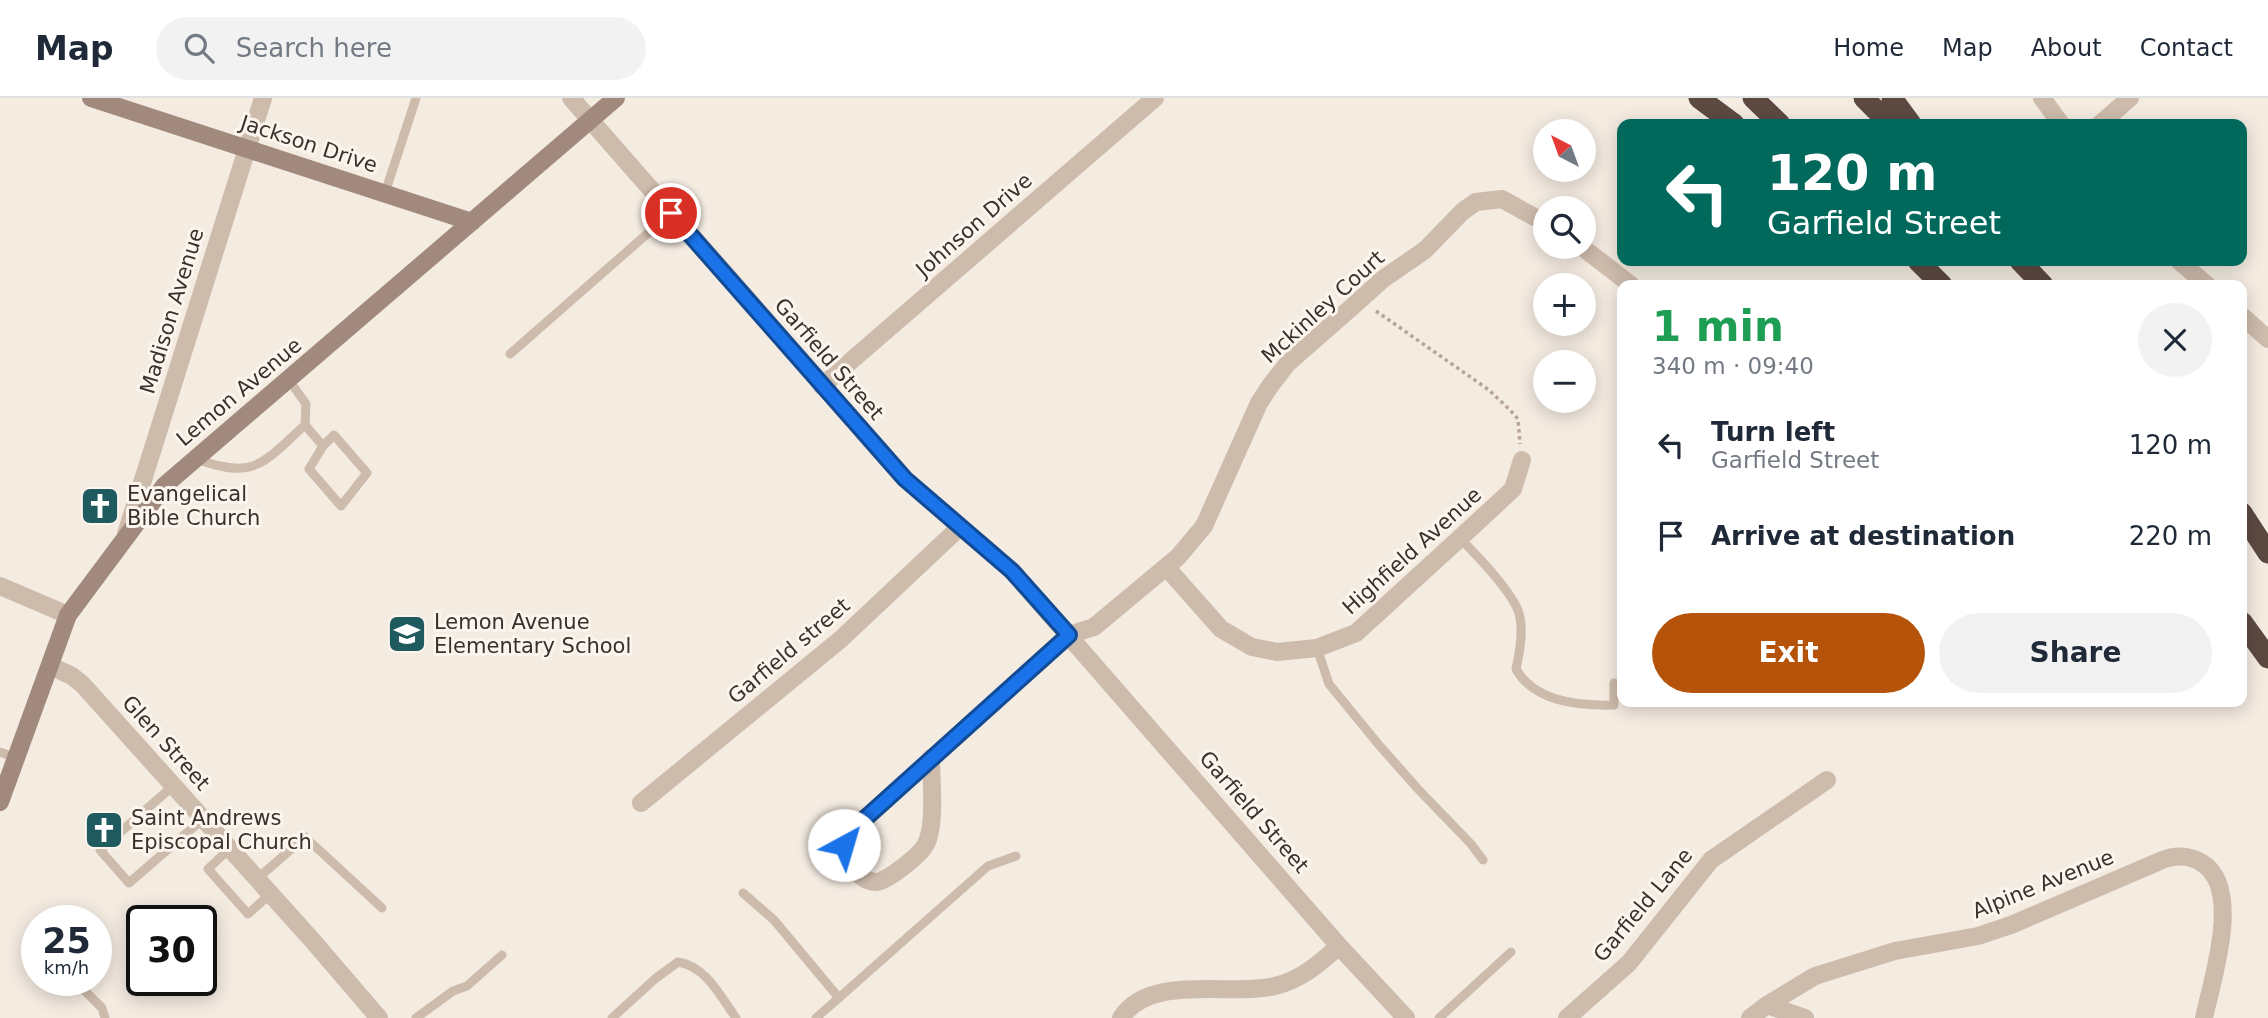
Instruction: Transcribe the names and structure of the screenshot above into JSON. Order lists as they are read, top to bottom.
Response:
{
  "streets": {
    "main road": ["Jackson Drive", "Lemon Avenue"],
    "street": [
      "Johnson Drive",
      "Mckinley Court",
      "Madison Avenue",
      "Garfield Street",
      "Highfield Avenue",
      "Garfield street",
      "Glen Street",
      "Alpine Avenue",
      "Garfield Lane"
    ]
  },
  "crossings": [
    ["Jackson Drive", "Madison Avenue"],
    ["Jackson Drive", "Lemon Avenue"],
    ["Johnson Drive", "Garfield Street"],
    ["Mckinley Court", "Highfield Avenue"],
    ["Madison Avenue", "Lemon Avenue"],
    ["Garfield Street", "Lemon Avenue"],
    ["Garfield Street", "Garfield street"],
    ["Lemon Avenue", "Glen Street"]
  ],
  "places": {
    "church": ["Evangelical Bible Church", "Saint Andrews Episcopal Church"],
    "school or university": ["Lemon Avenue Elementary School"]
  },
  "north": "top left",
  "page": {
    "header": "Map",
    "search": "Search here",
    "nav": [
      "Home",
      "Map",
      "About",
      "Contact"
    ],
    "map_buttons": ["+", "−"],
    "turn": ["120 m", "Garfield Street"],
    "heading": ["1 min", "340 m · 09:40"],
    "list": [
      {
        "name": "Turn left",
        "note": "Garfield Street",
        "value": "120 m"
      },
      {
        "name": "Arrive at destination",
        "value": "220 m"
      }
    ],
    "buttons": ["Exit", "Share"],
    "speed": "25 km/h",
    "limit": "30"
  }
}
